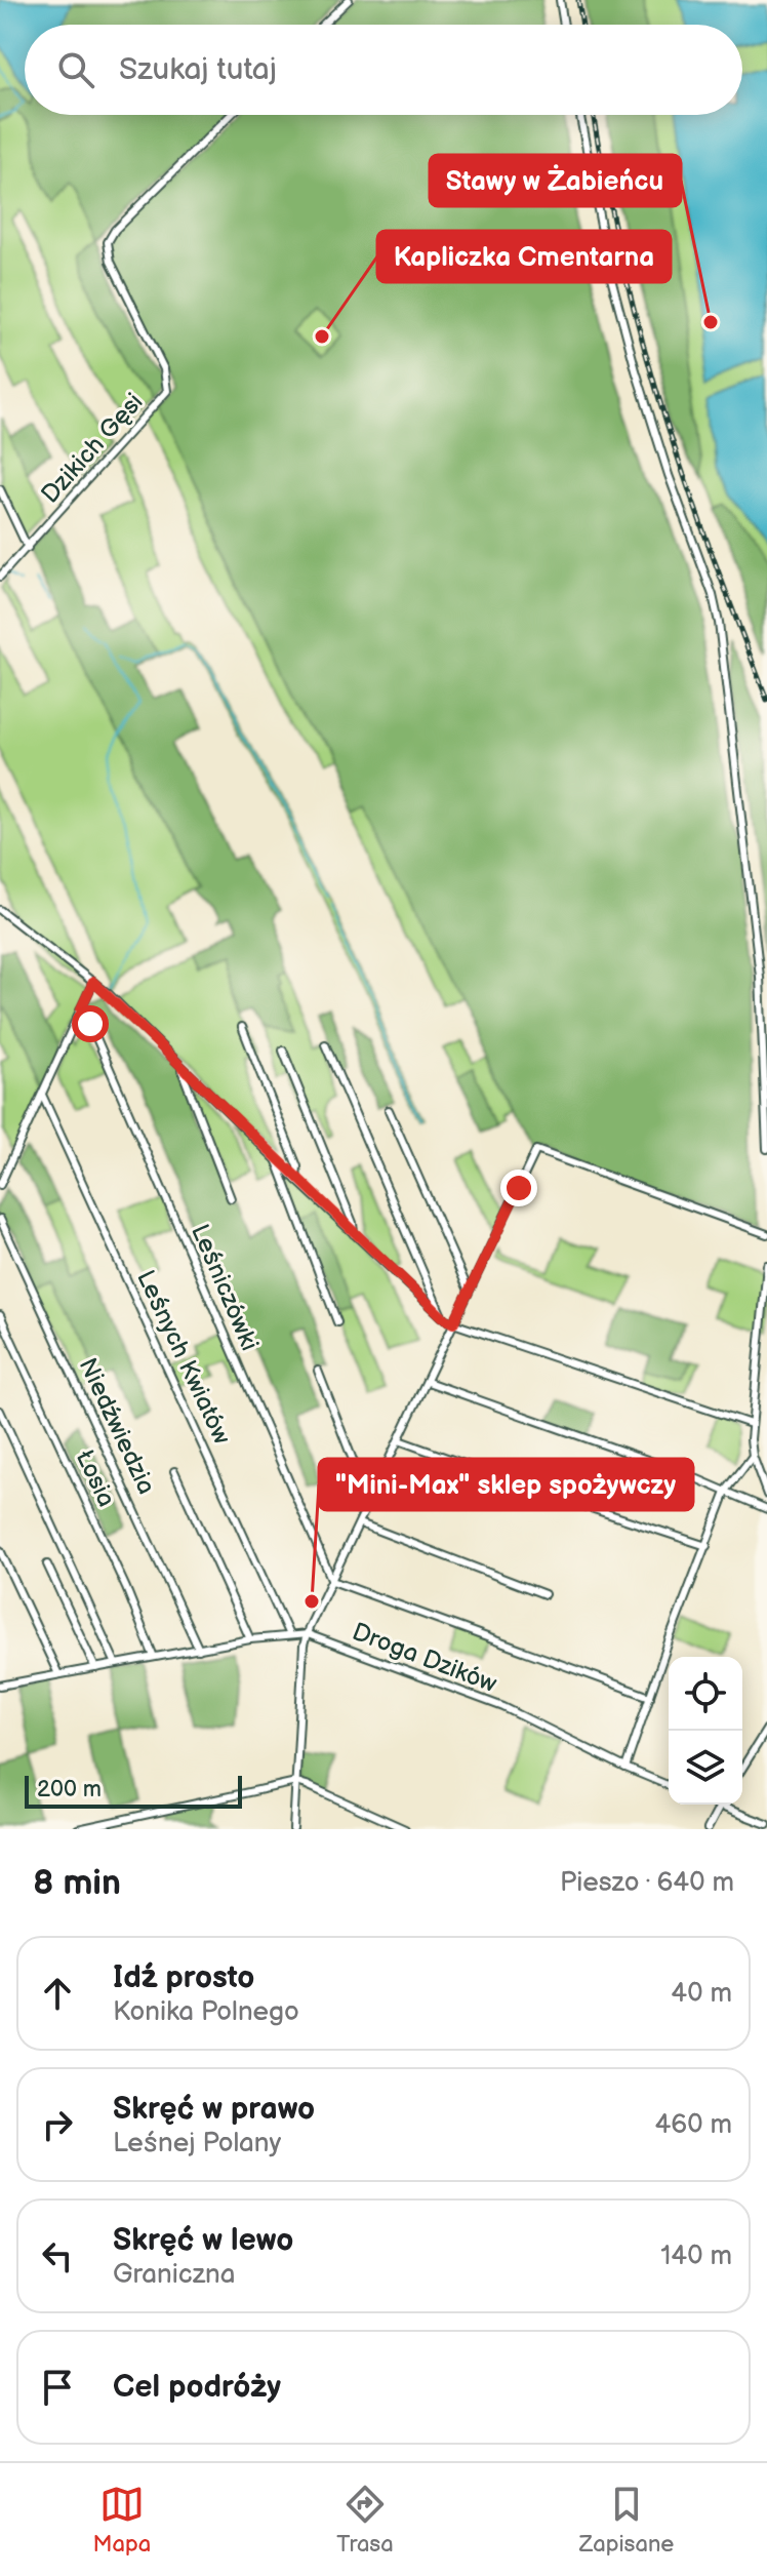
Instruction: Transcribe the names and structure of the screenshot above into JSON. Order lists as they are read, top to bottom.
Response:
{
  "streets": {
    "street": [
      "Dzikich Gęsi",
      "Leśniczówki",
      "Leśnych Kwiatów",
      "Niedźwiedzia",
      "Łosia",
      "Droga Dzików"
    ]
  },
  "crossings": [
    ["Leśnych Kwiatów", "Droga Dzików"],
    ["Niedźwiedzia", "Droga Dzików"],
    ["Łosia", "Droga Dzików"]
  ],
  "places": ["Stawy w Żabieńcu", "Kapliczka Cmentarna", "\"Mini-Max\" sklep spożywczy"],
  "scale_bar": "200 m",
  "page": {
    "search": "Szukaj tutaj",
    "scale": "200 m",
    "heading": ["8 min", "Pieszo · 640 m"],
    "list": [
      ["Idź prosto", "Konika Polnego", "40 m"],
      ["Skręć w prawo", "Leśnej Polany", "460 m"],
      ["Skręć w lewo", "Graniczna", "140 m"],
      "Cel podróży"
    ],
    "nav": ["Mapa", "Trasa", "Zapisane"]
  }
}
